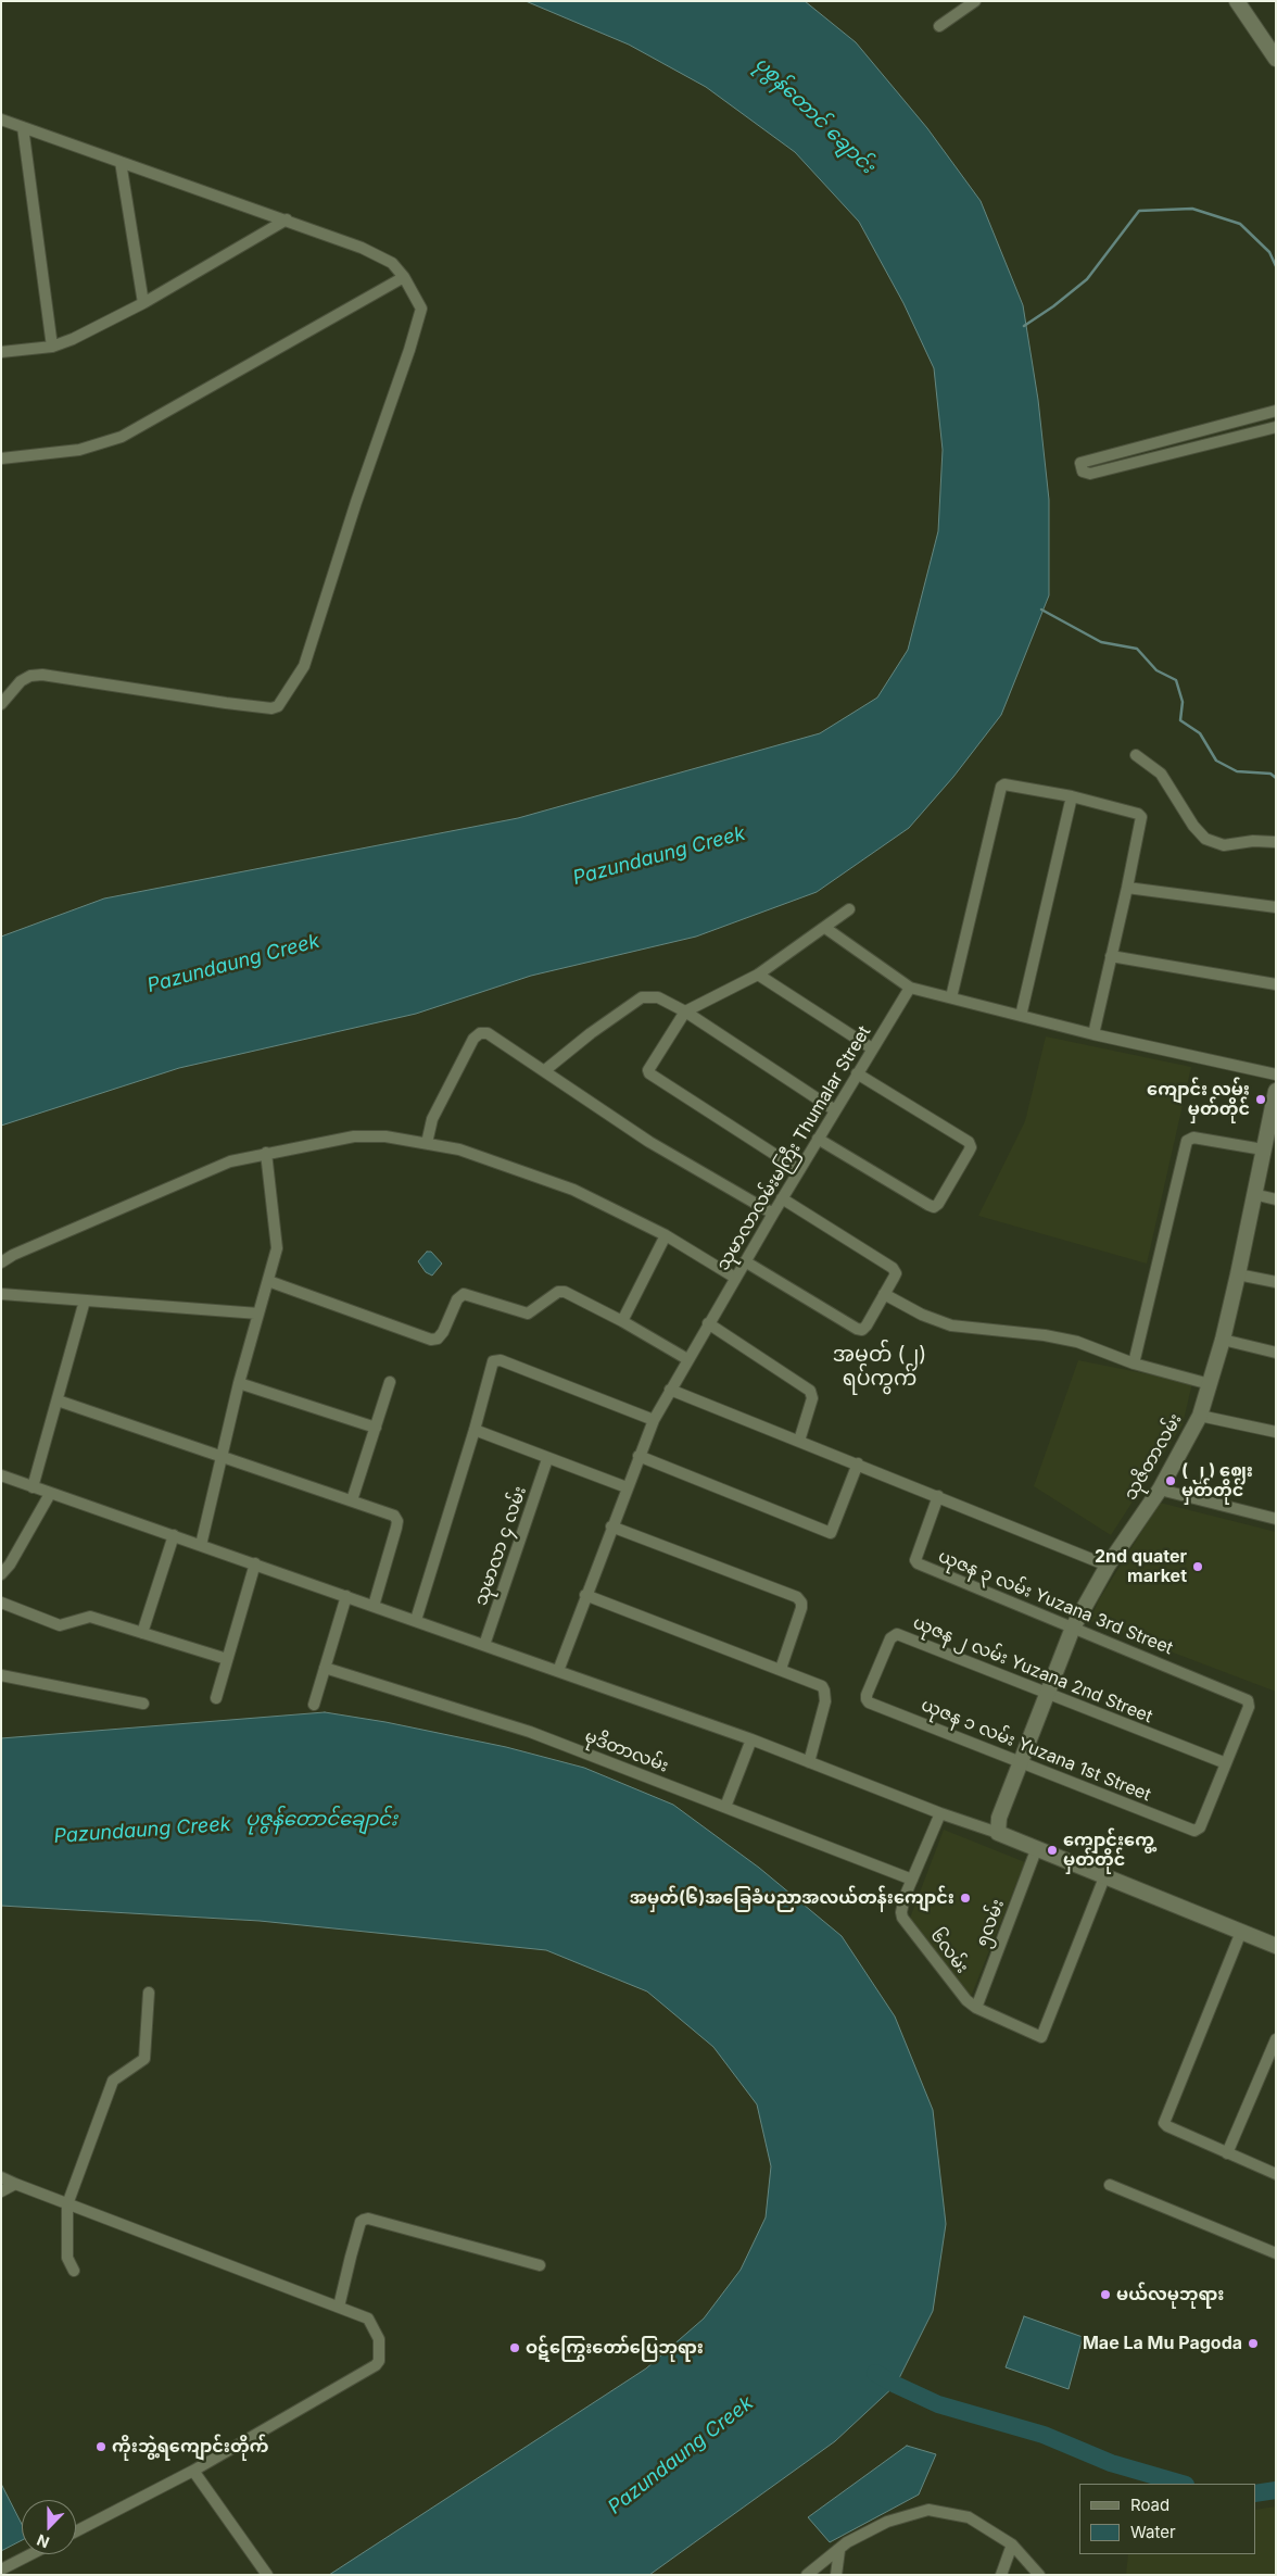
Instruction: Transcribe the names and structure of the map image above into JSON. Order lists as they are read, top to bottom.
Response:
{
  "streets": {
    "main road": ["သုဇိတာလမ်း"],
    "street": [
      "သုမာလာလမ်းမကြီး Thumalar Street",
      "သုမာလာ ၄ လမ်း",
      "ယုဇန ၃ လမ်း Yuzana 3rd Street",
      "ယုဇန ၂ လမ်း Yuzana 2nd Street",
      "ယုဇန ၁ လမ်း Yuzana 1st Street",
      "မုဒိတာလမ်း",
      "၅လမ်း",
      "၆လမ်း"
    ]
  },
  "crossings": [
    ["သုဇိတာလမ်း", "ယုဇန ၃ လမ်း Yuzana 3rd Street"],
    ["သုဇိတာလမ်း", "ယုဇန ၂ လမ်း Yuzana 2nd Street"],
    ["သုဇိတာလမ်း", "ယုဇန ၁ လမ်း Yuzana 1st Street"],
    ["ယုဇန ၃ လမ်း Yuzana 3rd Street", "ယုဇန ၂ လမ်း Yuzana 2nd Street"],
    ["ယုဇန ၃ လမ်း Yuzana 3rd Street", "ယုဇန ၁ လမ်း Yuzana 1st Street"],
    ["ယုဇန ၂ လမ်း Yuzana 2nd Street", "ယုဇန ၁ လမ်း Yuzana 1st Street"],
    ["မုဒိတာလမ်း", "၆လမ်း"],
    ["၅လမ်း", "၆လမ်း"]
  ],
  "districts": ["အမှတ် (၂) ရပ်ကွက်"],
  "water": ["ပုစွန်တောင် ချောင်း", "Pazundaung Creek", "ပုဇွန်တောင်ချောင်း"],
  "places": [
    "ကျောင်း လမ်း မှတ်တိုင်",
    "( ၂ ) ဈေး မှတ်တိုင်",
    "2nd quater market",
    "ကျောင်းကွေ့ မှတ်တိုင်",
    "အမှတ်(၆)အခြေခံပညာအလယ်တန်းကျောင်း",
    "မယ်လမုဘုရား",
    "Mae La Mu Pagoda",
    "ဝဋ်ကြွေးတော်ပြေဘုရား",
    "ကိုးဘွဲ့ရကျောင်းတိုက်"
  ],
  "legend": ["Road", "Water"],
  "north": "bottom"
}
